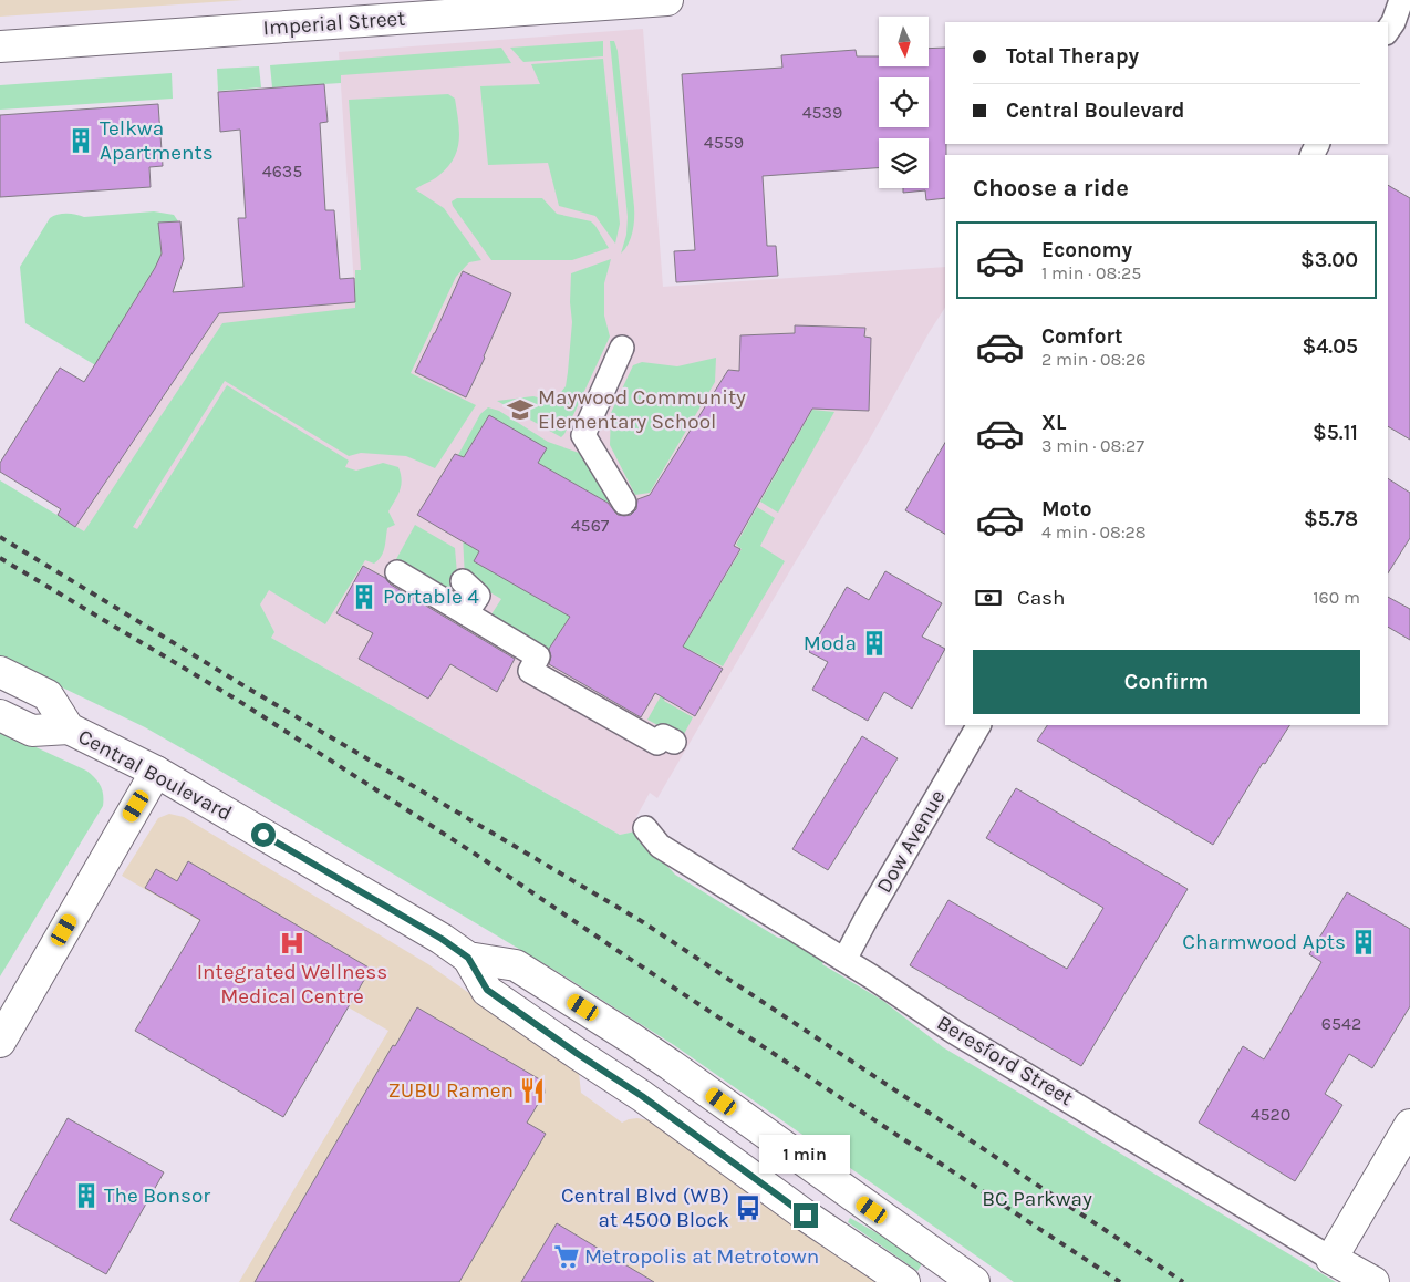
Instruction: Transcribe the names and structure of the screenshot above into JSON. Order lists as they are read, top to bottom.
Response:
{
  "streets": {
    "street": [
      "Imperial Street",
      "Central Boulevard",
      "Dow Avenue",
      "Beresford Street"
    ]
  },
  "crossings": [
    ["Dow Avenue", "Beresford Street"]
  ],
  "parks": ["BC Parkway"],
  "places": {
    "building": [
      "Telkwa Apartments",
      "Portable 4",
      "Moda",
      "Charmwood Apts",
      "The Bonsor"
    ],
    "school or university": ["Maywood Community Elementary School"],
    "hospital": ["Integrated Wellness Medical Centre"],
    "restaurant": ["ZUBU Ramen"],
    "bus stop": ["Central Blvd (WB) at 4500 Block"],
    "supermarket": ["Metropolis at Metrotown"]
  },
  "house_numbers": [
    "4539",
    "4559",
    "4635",
    "4567",
    "6542",
    "4520"
  ],
  "north": "bottom",
  "page": {
    "banner": ["Total Therapy", "Central Boulevard"],
    "heading": "Choose a ride",
    "list": [
      {
        "name": "Economy",
        "note": "1 min · 08:25",
        "value": "$3.00"
      },
      {
        "name": "Comfort",
        "note": "2 min · 08:26",
        "value": "$4.05"
      },
      {
        "name": "XL",
        "note": "3 min · 08:27",
        "value": "$5.11"
      },
      {
        "name": "Moto",
        "note": "4 min · 08:28",
        "value": "$5.78"
      }
    ],
    "pay": ["Cash", "160 m"],
    "buttons": "Confirm",
    "bubble": "1 min"
  }
}
